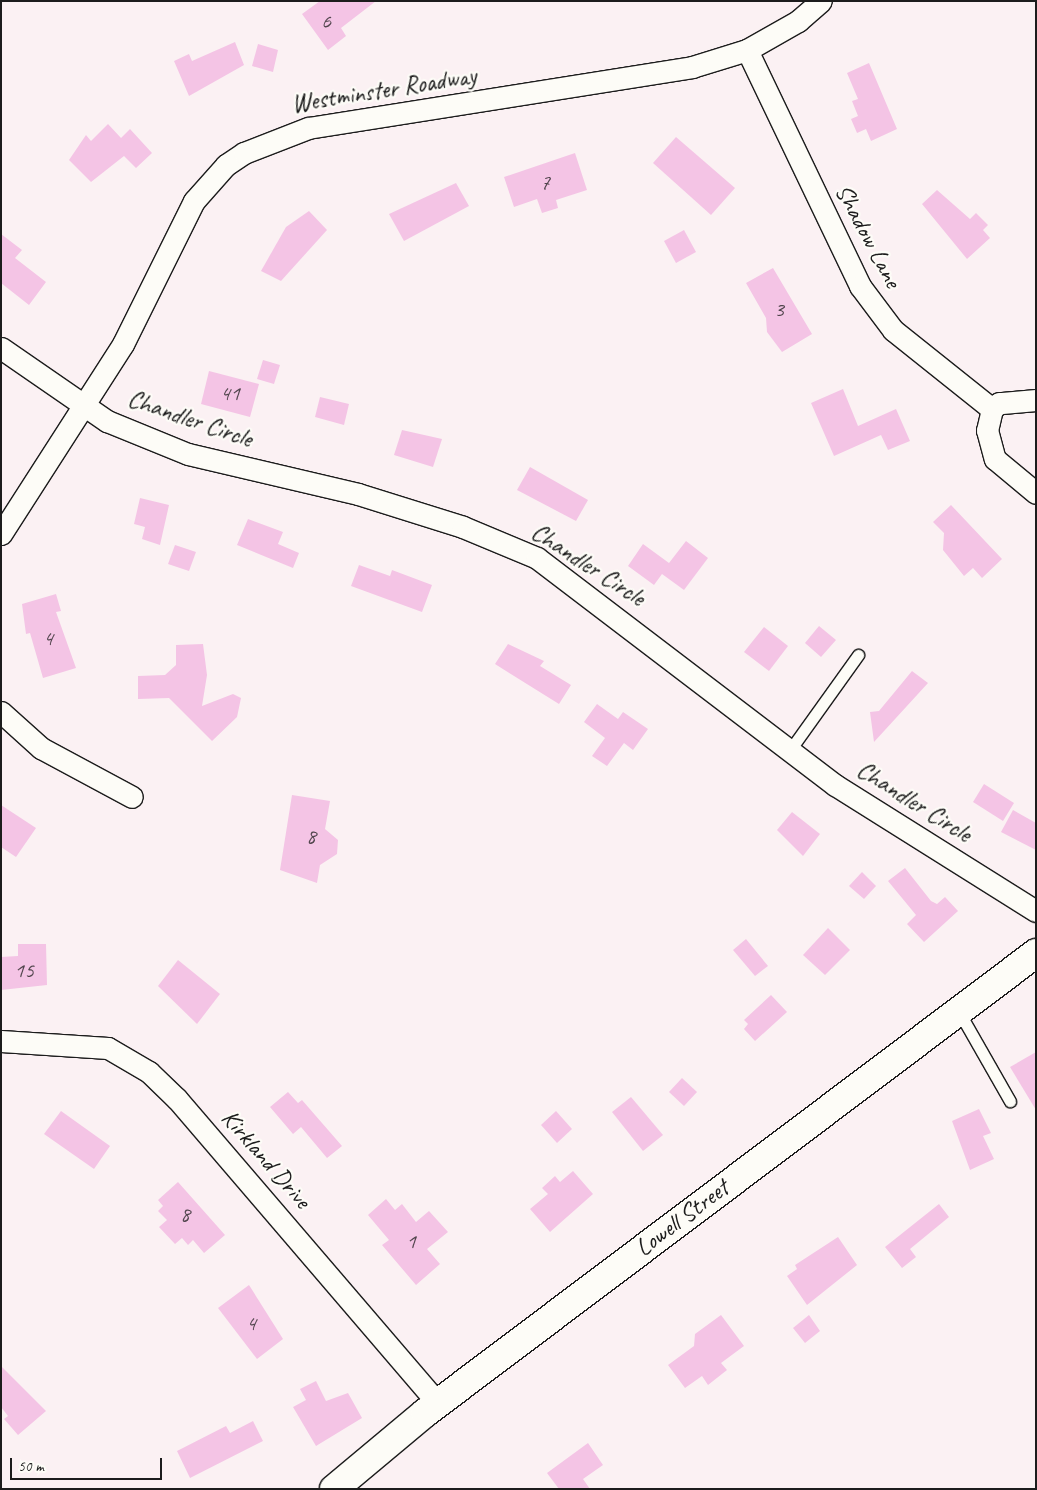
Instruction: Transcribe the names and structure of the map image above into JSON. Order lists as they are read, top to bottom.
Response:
{
  "streets": {
    "main road": ["Lowell Street"],
    "street": [
      "Westminster Roadway",
      "Shadow Lane",
      "Chandler Circle",
      "Kirkland Drive"
    ]
  },
  "crossings": [
    ["Westminster Roadway", "Shadow Lane"],
    ["Westminster Roadway", "Chandler Circle"],
    ["Kirkland Drive", "Lowell Street"]
  ],
  "house_numbers": [
    "6",
    "7",
    "3",
    "41",
    "4",
    "8",
    "15",
    "8",
    "1",
    "4"
  ],
  "scale_bar": "50 m"
}
